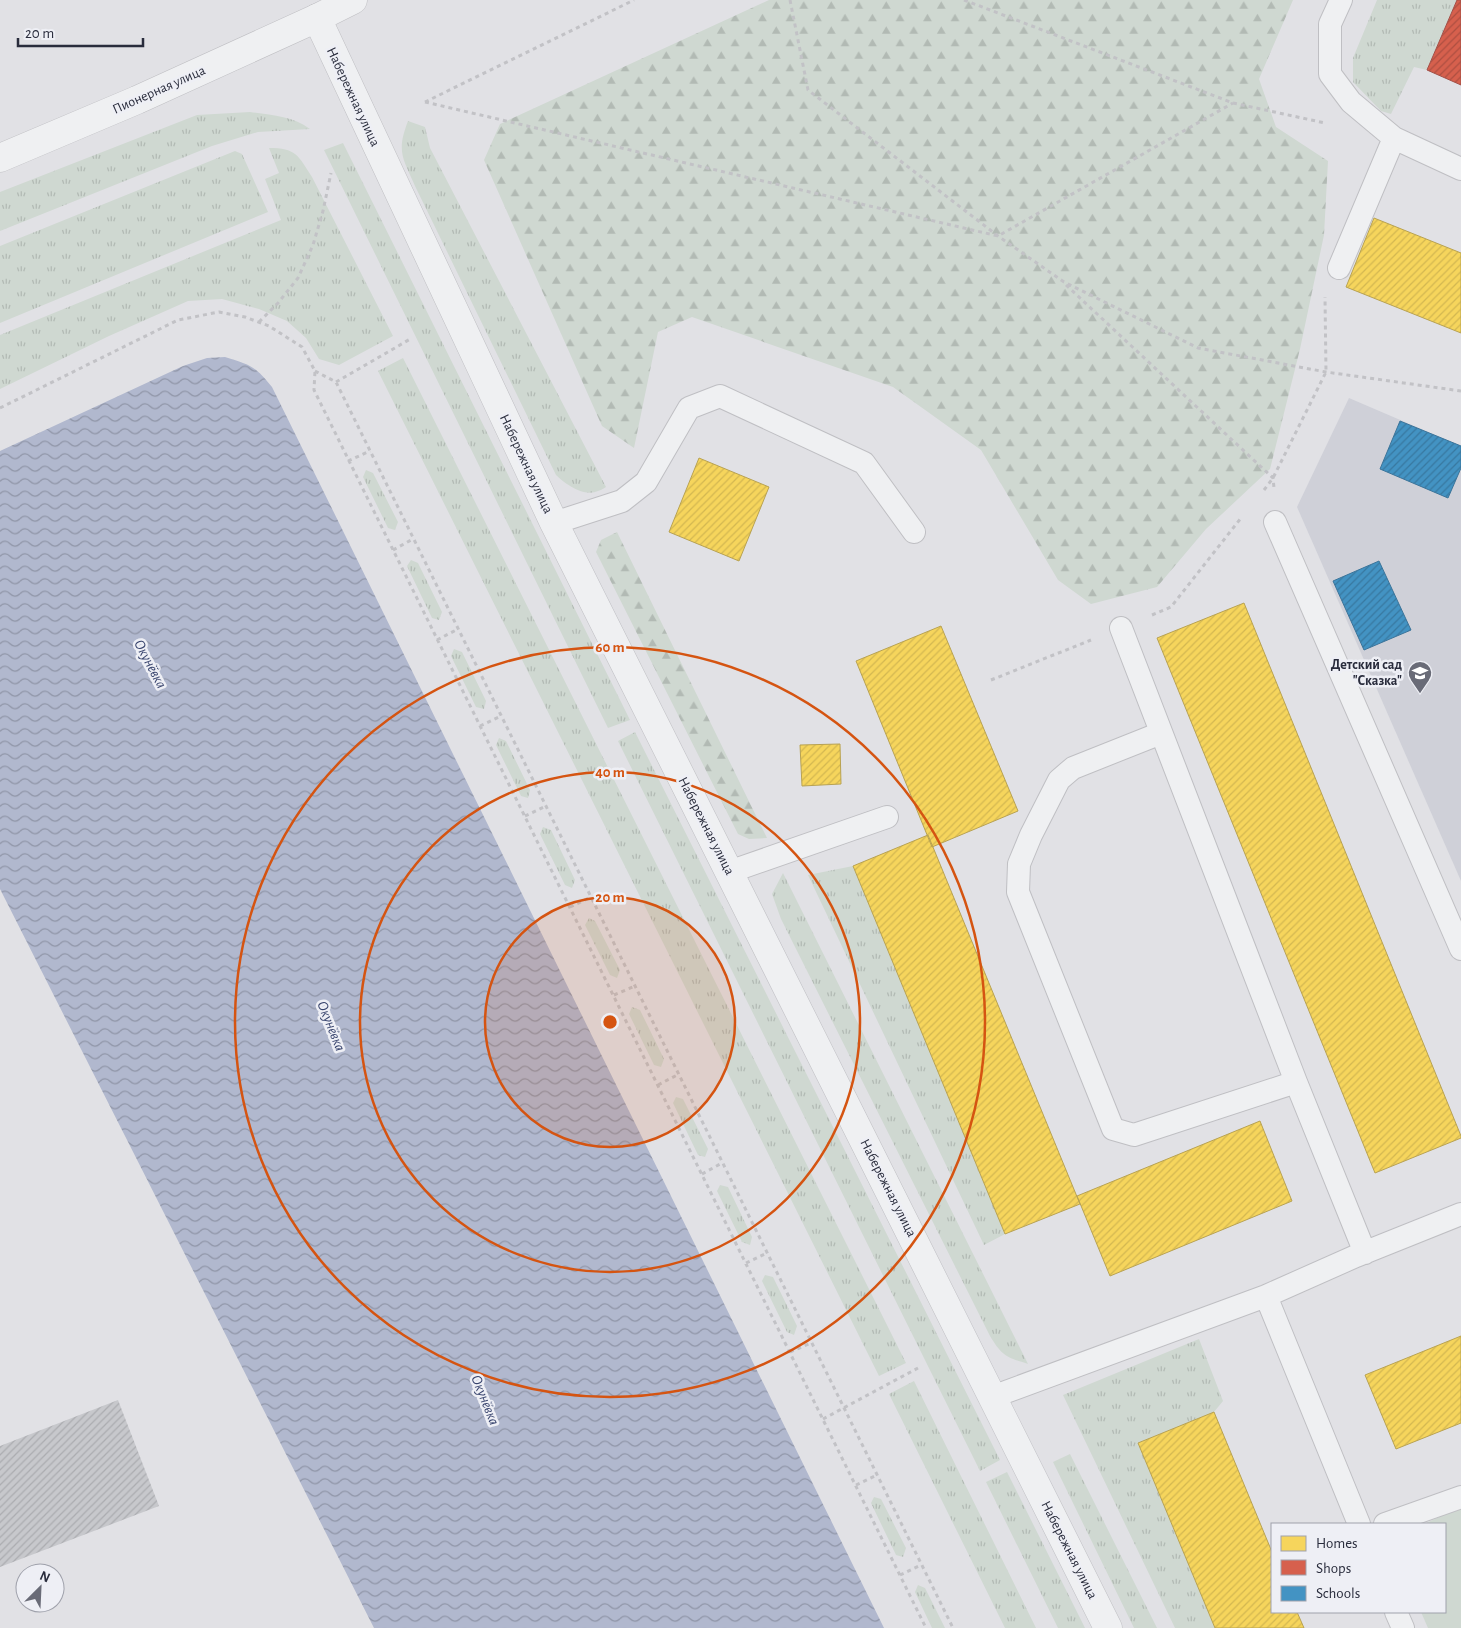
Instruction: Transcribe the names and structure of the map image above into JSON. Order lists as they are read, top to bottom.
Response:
{
  "streets": {
    "street": ["Пионерная улица", "Набережная улица"]
  },
  "crossings": [
    ["Пионерная улица", "Набережная улица"]
  ],
  "water": ["Окунёвка"],
  "places": {
    "school or university": ["Детский сад \"Сказка\""]
  },
  "legend": ["Homes", "Shops", "Schools"],
  "scale_bar": "20 m",
  "north": "top right",
  "rings": ["60 m", "40 m", "20 m"]
}
